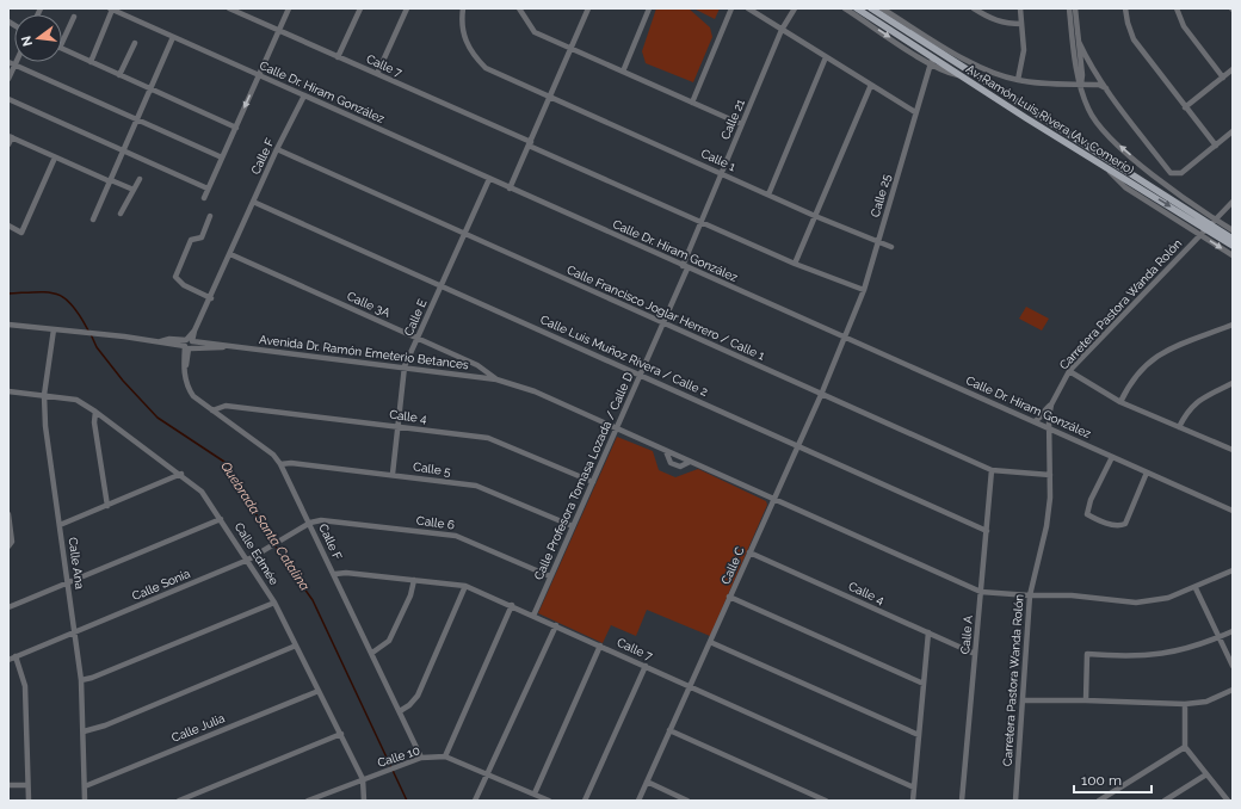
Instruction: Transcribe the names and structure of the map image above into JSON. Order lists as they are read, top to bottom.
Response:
{
  "streets": {
    "main road": ["Av. Ramón Luis Rivera (Av. Comerío)"],
    "street": [
      "Calle 7",
      "Calle Dr. Hiram González",
      "Calle 21",
      "Calle F",
      "Calle 1",
      "Calle 25",
      "Calle 3A",
      "Carretera Pastora Wanda Rolón",
      "Calle Francisco Joglar Herrero / Calle 1",
      "Calle E",
      "Avenida Dr. Ramón Emeterio Betances",
      "Calle Luis Muñoz Rivera / Calle 2",
      "Calle 4",
      "Calle 5",
      "Calle Profesora Tomasa Lozada / Calle D",
      "Calle 6",
      "Calle Edmée",
      "Calle Ana",
      "Calle C",
      "Calle Sonia",
      "Calle A",
      "Calle Julia",
      "Calle 10"
    ]
  },
  "crossings": [
    ["Calle 7", "Calle 21"],
    ["Calle 7", "Calle F"],
    ["Calle 7", "Calle 25"],
    ["Calle 7", "Calle Profesora Tomasa Lozada / Calle D"],
    ["Calle 7", "Calle C"],
    ["Calle Dr. Hiram González", "Calle 21"],
    ["Calle Dr. Hiram González", "Calle F"],
    ["Calle Dr. Hiram González", "Calle 25"],
    ["Calle Dr. Hiram González", "Carretera Pastora Wanda Rolón"],
    ["Calle Dr. Hiram González", "Calle E"],
    ["Calle Dr. Hiram González", "Calle Profesora Tomasa Lozada / Calle D"],
    ["Calle Dr. Hiram González", "Calle C"],
    ["Calle 21", "Calle 1"],
    ["Calle 21", "Calle Profesora Tomasa Lozada / Calle D"],
    ["Av. Ramón Luis Rivera (Av. Comerío)", "Calle 25"],
    ["Av. Ramón Luis Rivera (Av. Comerío)", "Carretera Pastora Wanda Rolón"],
    ["Calle F", "Calle 3A"],
    ["Calle F", "Calle Francisco Joglar Herrero / Calle 1"],
    ["Calle F", "Avenida Dr. Ramón Emeterio Betances"],
    ["Calle F", "Calle Luis Muñoz Rivera / Calle 2"],
    ["Calle F", "Calle 4"],
    ["Calle F", "Calle 5"],
    ["Calle F", "Calle 6"],
    ["Calle F", "Calle Sonia"],
    ["Calle F", "Calle 10"],
    ["Calle 1", "Calle 25"],
    ["Calle 25", "Calle C"],
    ["Calle 3A", "Calle E"],
    ["Calle 3A", "Avenida Dr. Ramón Emeterio Betances"],
    ["Carretera Pastora Wanda Rolón", "Calle Francisco Joglar Herrero / Calle 1"],
    ["Calle Francisco Joglar Herrero / Calle 1", "Calle E"],
    ["Calle Francisco Joglar Herrero / Calle 1", "Calle Profesora Tomasa Lozada / Calle D"],
    ["Calle Francisco Joglar Herrero / Calle 1", "Calle C"],
    ["Calle Francisco Joglar Herrero / Calle 1", "Calle A"],
    ["Calle E", "Avenida Dr. Ramón Emeterio Betances"],
    ["Calle E", "Calle Luis Muñoz Rivera / Calle 2"],
    ["Calle E", "Calle 4"],
    ["Calle E", "Calle 5"],
    ["Avenida Dr. Ramón Emeterio Betances", "Calle Ana"],
    ["Calle Luis Muñoz Rivera / Calle 2", "Calle Profesora Tomasa Lozada / Calle D"],
    ["Calle Luis Muñoz Rivera / Calle 2", "Calle C"],
    ["Calle Luis Muñoz Rivera / Calle 2", "Calle A"],
    ["Calle 4", "Calle Profesora Tomasa Lozada / Calle D"],
    ["Calle 4", "Calle C"],
    ["Calle 4", "Calle A"],
    ["Calle 5", "Calle Profesora Tomasa Lozada / Calle D"],
    ["Calle Profesora Tomasa Lozada / Calle D", "Calle 6"],
    ["Calle 6", "Calle Sonia"],
    ["Calle Edmée", "Calle Ana"],
    ["Calle Edmée", "Calle Sonia"],
    ["Calle Edmée", "Calle Julia"],
    ["Calle Edmée", "Calle 10"],
    ["Calle Ana", "Calle Sonia"],
    ["Calle Ana", "Calle Julia"]
  ],
  "water": ["Quebrada Santa Catalina"],
  "scale_bar": "100 m",
  "north": "left"
}
